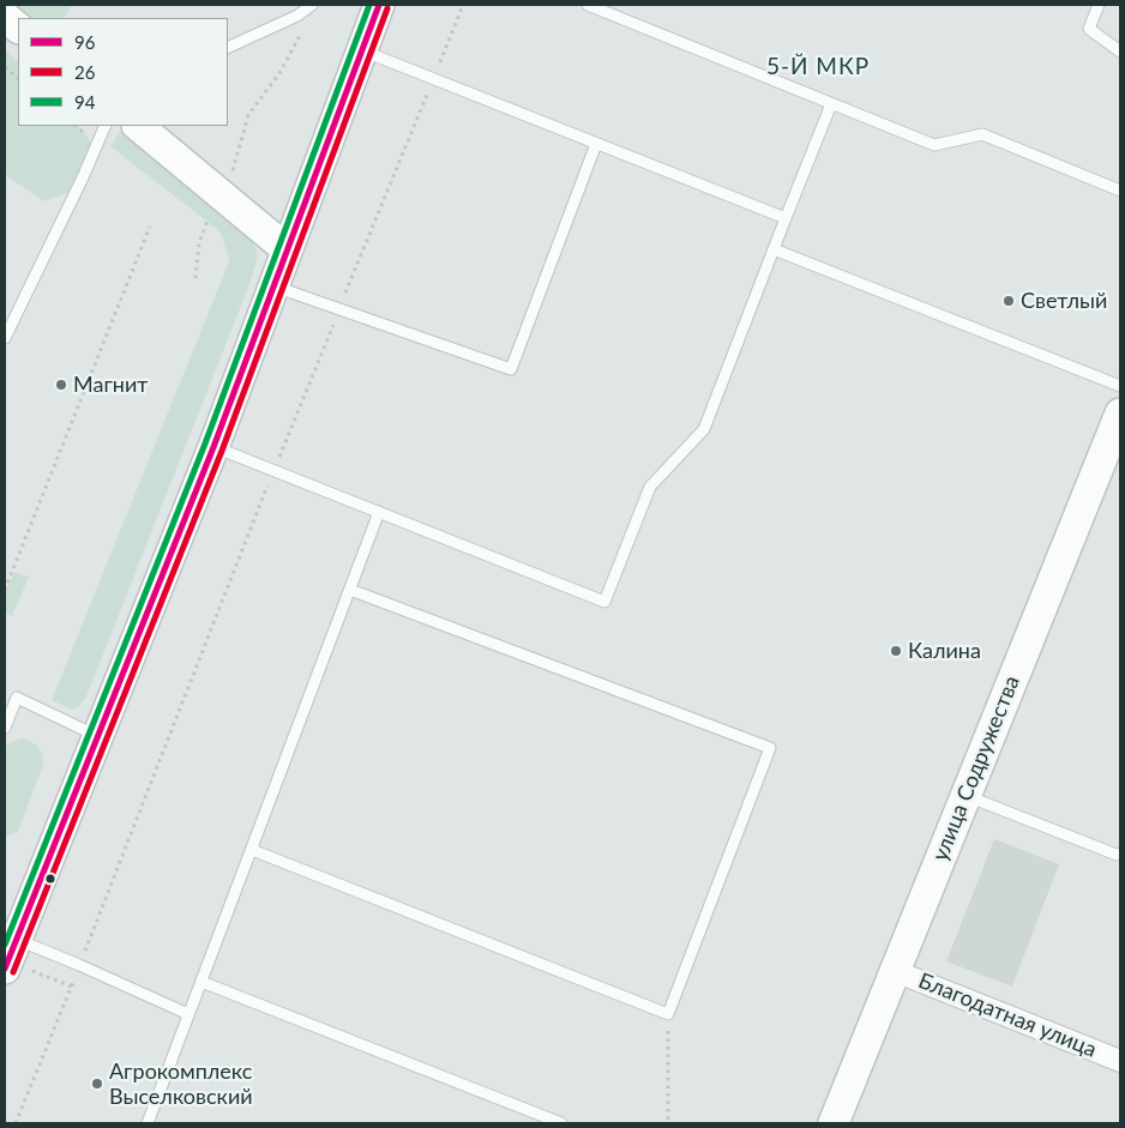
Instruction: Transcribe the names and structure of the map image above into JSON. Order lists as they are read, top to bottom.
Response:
{
  "streets": {
    "main road": ["улица Содружества"],
    "street": ["Благодатная улица"]
  },
  "crossings": [
    ["улица Содружества", "Благодатная улица"]
  ],
  "districts": ["5-Й МКР"],
  "places": [
    "Светлый",
    "Магнит",
    "Калина",
    "Агрокомплекс Выселковский"
  ],
  "lines": ["transit line 96", "transit line 94", "transit line 26"],
  "legend": ["96", "26", "94"]
}
